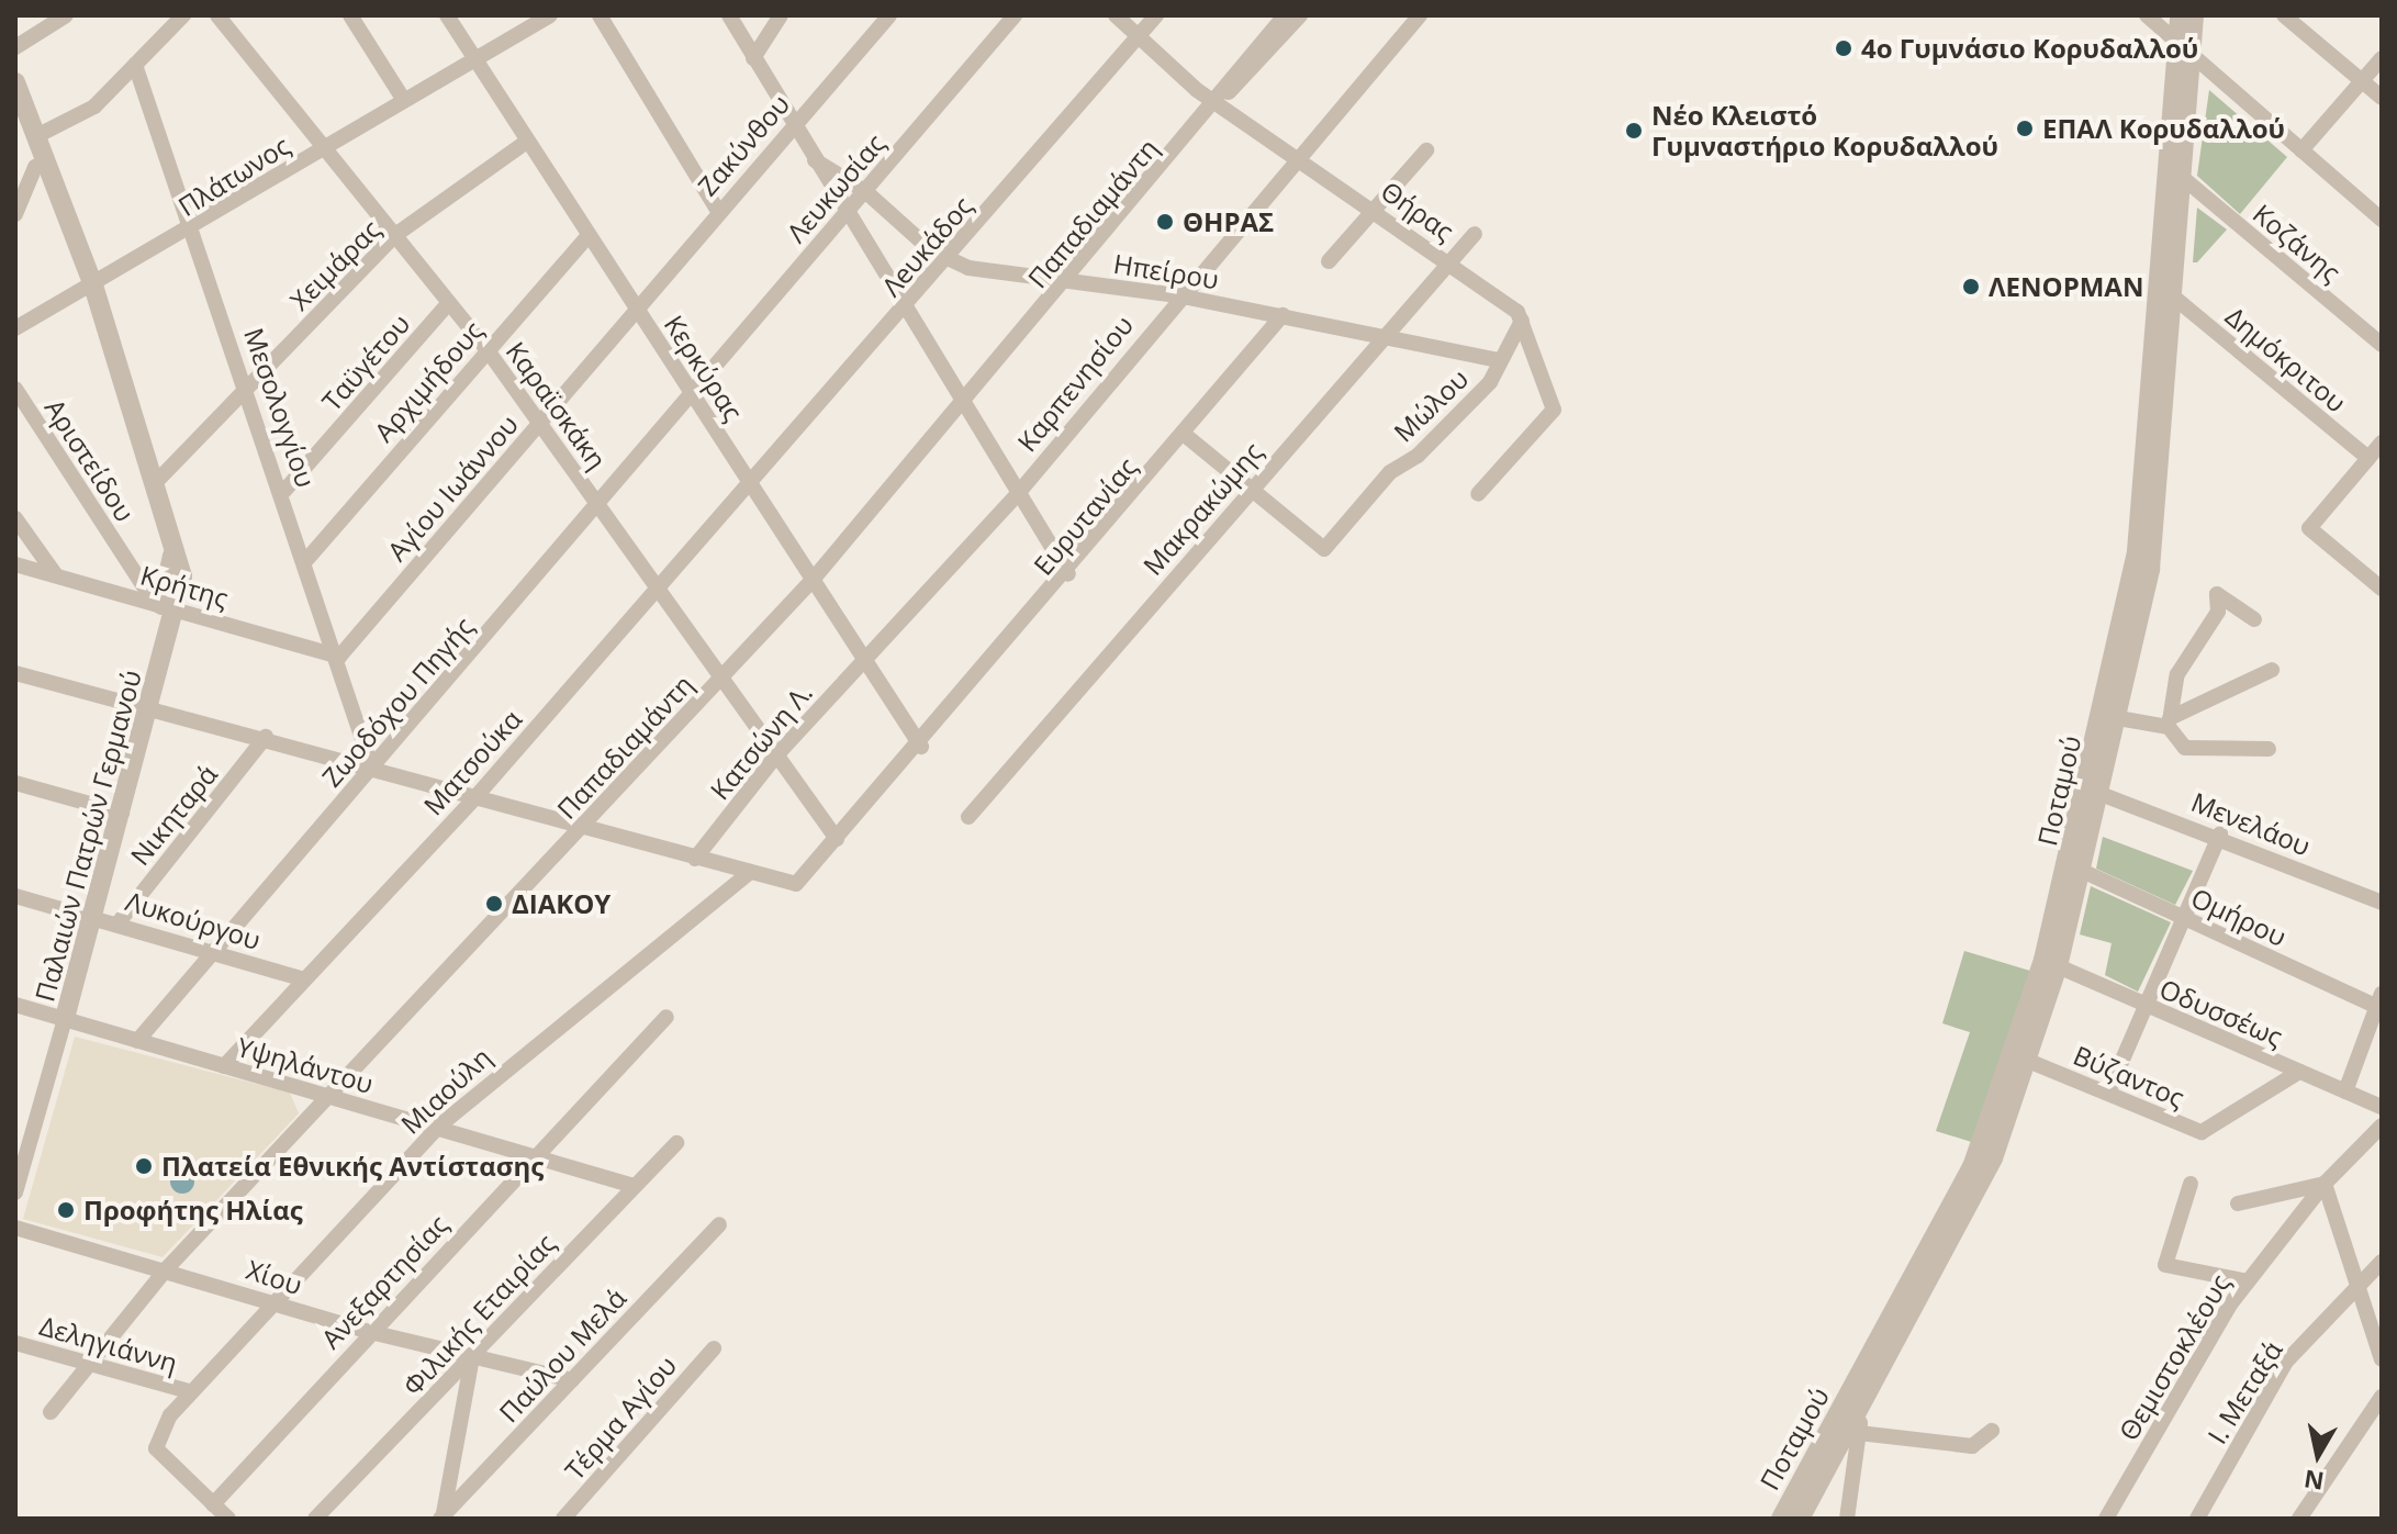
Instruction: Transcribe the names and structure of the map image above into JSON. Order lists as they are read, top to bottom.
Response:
{
  "streets": {
    "street": [
      "Ζακύνθου",
      "Πλάτωνος",
      "Λευκωσίας",
      "Θήρας",
      "Παπαδιαμάντη",
      "Κοζάνης",
      "Λeυκάδος",
      "Χειμάρας",
      "Ηπείρου",
      "Δημόκριτου",
      "Ταϋγέτου",
      "Κερκύρας",
      "Αρχιμήδους",
      "Καρπενησίου",
      "Καραϊσκάκη",
      "Μώλου",
      "Μεσολογγίου",
      "Αριστείδου",
      "Αγίου Ιωάννου",
      "Μακρακώμης",
      "Ευρυτανίας",
      "Κρήτης",
      "Ζωοδόχου Πηγής",
      "Κατσώνη Λ.",
      "Ματσούκα",
      "Ποταμού",
      "Νικηταρά",
      "Μενελάου",
      "Παλαιών Πατρών Γερμανού",
      "Ομήρου",
      "Λυκούργου",
      "Οδυσσέως",
      "Υψηλάντου",
      "Βύζαντος",
      "Μιαούλη",
      "Χίου",
      "Ανεξαρτησίας",
      "Φιλικής Εταιρίας",
      "Δεληγιάννη",
      "Παύλου Μελά",
      "Θεμιστοκλέους",
      "Ι. Μεταξά",
      "Τέρμα Αγίου"
    ]
  },
  "crossings": [
    ["Ζακύνθου", "Ηπείρου"],
    ["Ζακύνθου", "Κερκύρας"],
    ["Ζακύνθου", "Αγίου Ιωάννου"],
    ["Πλάτωνος", "Κερκύρας"],
    ["Πλάτωνος", "Καραϊσκάκη"],
    ["Πλάτωνος", "Μεσολογγίου"],
    ["Πλάτωνος", "Παλαιών Πατρών Γερμανού"],
    ["Λευκωσίας", "Ηπείρου"],
    ["Λευκωσίας", "Κερκύρας"],
    ["Λευκωσίας", "Ζωοδόχου Πηγής"],
    ["Θήρας", "Παπαδιαμάντη"],
    ["Θήρας", "Λeυκάδος"],
    ["Θήρας", "Καρπενησίου"],
    ["Θήρας", "Μώλου"],
    ["Θήρας", "Μακρακώμης"],
    ["Παπαδιαμάντη", "Ηπείρου"],
    ["Παπαδιαμάντη", "Κερκύρας"],
    ["Παπαδιαμάντη", "Καραϊσκάκη"],
    ["Παπαδιαμάντη", "Υψηλάντου"],
    ["Παπαδιαμάντη", "Χίου"],
    ["Παπαδιαμάντη", "Δεληγιάννη"],
    ["Κοζάνης", "Ποταμού"],
    ["Λeυκάδος", "Ηπείρου"],
    ["Λeυκάδος", "Κερκύρας"],
    ["Λeυκάδος", "Ματσούκα"],
    ["Χειμάρας", "Κερκύρας"],
    ["Χειμάρας", "Καραϊσκάκη"],
    ["Χειμάρας", "Μεσολογγίου"],
    ["Χειμάρας", "Παλαιών Πατρών Γερμανού"],
    ["Ηπείρου", "Καρπενησίου"],
    ["Ηπείρου", "Μώλου"],
    ["Ηπείρου", "Μακρακώμης"],
    ["Ηπείρου", "Ευρυτανίας"],
    ["Δημόκριτου", "Ποταμού"],
    ["Ταϋγέτου", "Καραϊσκάκη"],
    ["Ταϋγέτου", "Μεσολογγίου"],
    ["Κερκύρας", "Αρχιμήδους"],
    ["Κερκύρας", "Καρπενησίου"],
    ["Κερκύρας", "Αγίου Ιωάννου"],
    ["Κερκύρας", "Ευρυτανίας"],
    ["Κερκύρας", "Ζωοδόχου Πηγής"],
    ["Κερκύρας", "Κατσώνη Λ."],
    ["Κερκύρας", "Ματσούκα"],
    ["Αρχιμήδους", "Καραϊσκάκη"],
    ["Αρχιμήδους", "Μεσολογγίου"],
    ["Καρπενησίου", "Κατσώνη Λ."],
    ["Καραϊσκάκη", "Αγίου Ιωάννου"],
    ["Καραϊσκάκη", "Ζωοδόχου Πηγής"],
    ["Καραϊσκάκη", "Κατσώνη Λ."],
    ["Καραϊσκάκη", "Ματσούκα"],
    ["Μώλου", "Μακρακώμης"],
    ["Μεσολογγίου", "Αγίου Ιωάννου"],
    ["Μεσολογγίου", "Κρήτης"],
    ["Μεσολογγίου", "Ζωοδόχου Πηγής"],
    ["Αριστείδου", "Κρήτης"],
    ["Αριστείδου", "Παλαιών Πατρών Γερμανού"],
    ["Αγίου Ιωάννου", "Κρήτης"],
    ["Κρήτης", "Παλαιών Πατρών Γερμανού"],
    ["Ζωοδόχου Πηγής", "Λυκούργου"],
    ["Ζωοδόχου Πηγής", "Υψηλάντου"],
    ["Ματσούκα", "Λυκούργου"],
    ["Ματσούκα", "Υψηλάντου"],
    ["Ποταμού", "Μενελάου"],
    ["Ποταμού", "Ομήρου"],
    ["Ποταμού", "Οδυσσέως"],
    ["Ποταμού", "Βύζαντος"],
    ["Νικηταρά", "Λυκούργου"],
    ["Παλαιών Πατρών Γερμανού", "Λυκούργου"],
    ["Παλαιών Πατρών Γερμανού", "Υψηλάντου"],
    ["Οδυσσέως", "Βύζαντος"],
    ["Υψηλάντου", "Μιαούλη"],
    ["Υψηλάντου", "Ανεξαρτησίας"],
    ["Υψηλάντου", "Φιλικής Εταιρίας"],
    ["Μιαούλη", "Χίου"],
    ["Μιαούλη", "Ανεξαρτησίας"],
    ["Μιαούλη", "Δεληγιάννη"],
    ["Χίου", "Ανεξαρτησίας"],
    ["Χίου", "Φιλικής Εταιρίας"],
    ["Χίου", "Παύλου Μελά"]
  ],
  "places": [
    "4ο Γυμνάσιο Κορυδαλλού",
    "ΕΠΑΛ Κορυδαλλού",
    "Νέο Κλειστό Γυμναστήριο Κορυδαλλού",
    "ΘΗΡΑΣ",
    "ΛΕΝΟΡΜΑΝ",
    "ΔΙΑΚΟΥ",
    "Πλατεία Εθνικής Αντίστασης",
    "Προφήτης Ηλίας"
  ],
  "north": "bottom"
}
